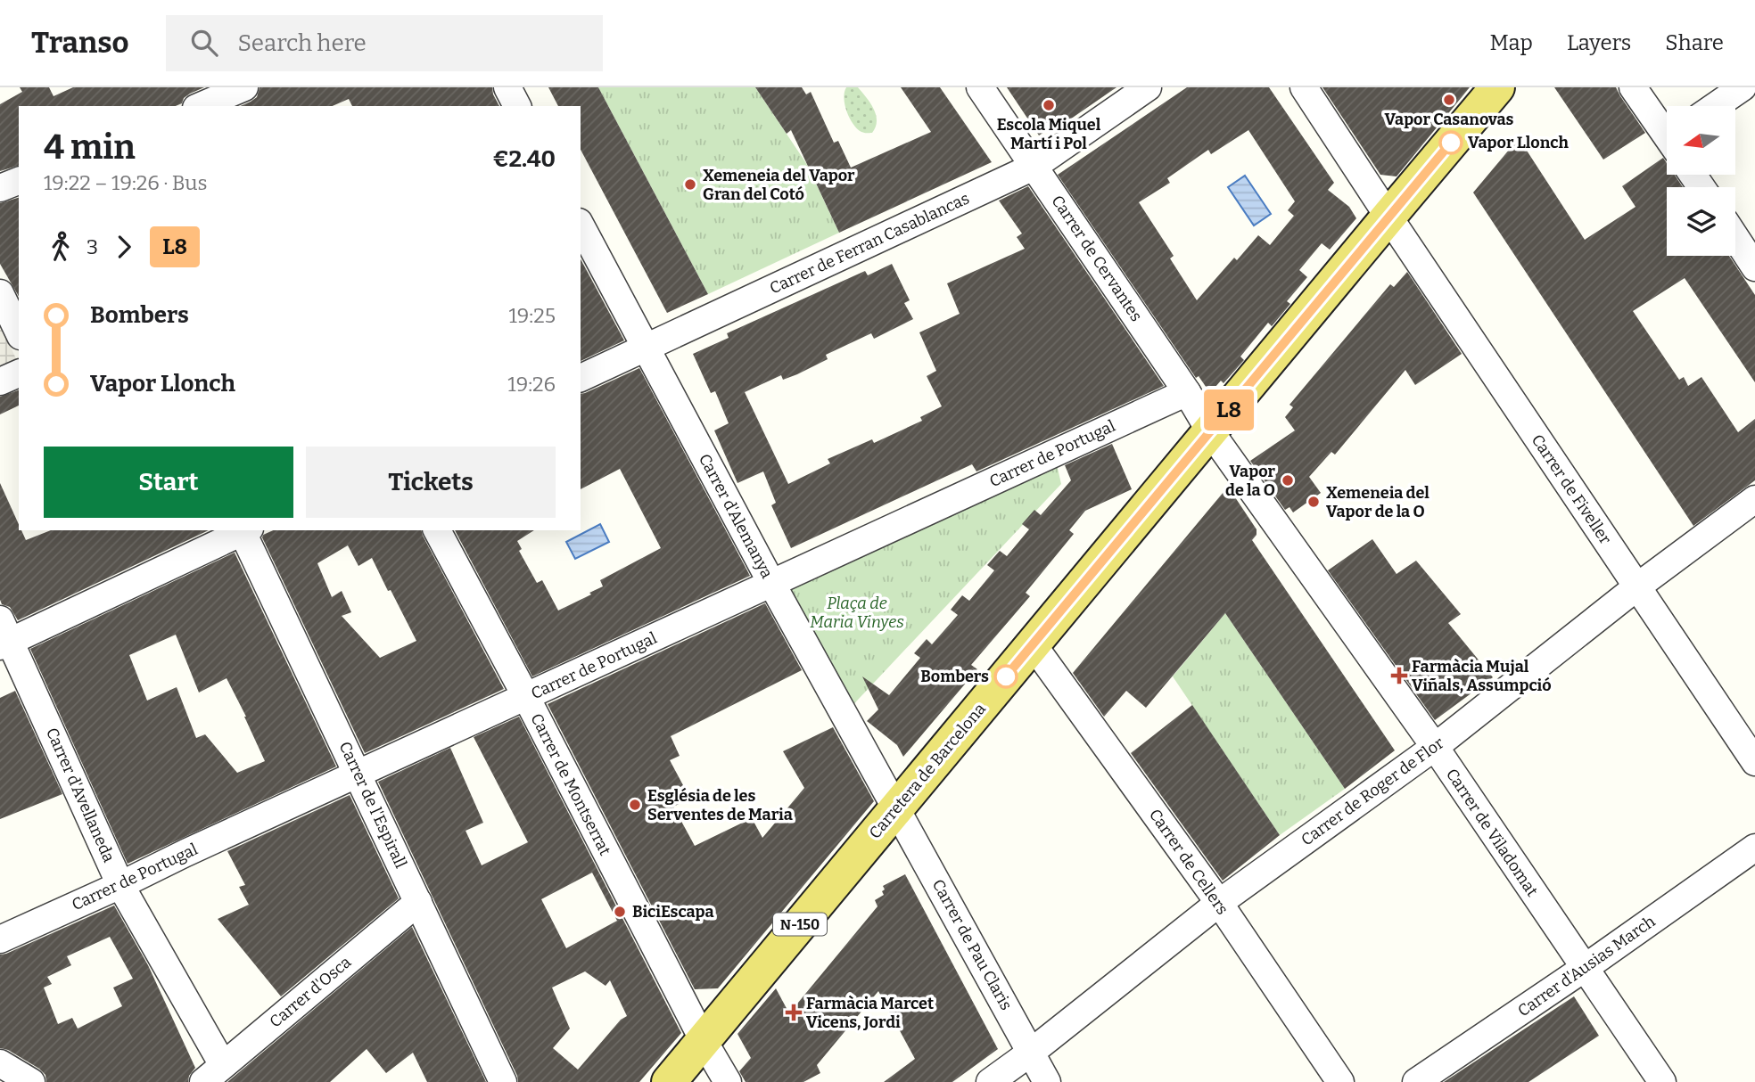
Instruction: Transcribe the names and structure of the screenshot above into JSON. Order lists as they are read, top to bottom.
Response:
{
  "streets": {
    "main road": ["Carretera de Barcelona", "N-150"],
    "street": [
      "Carrer de Ferran Casablancas",
      "Carrer de Cervantes",
      "Carrer de Portugal",
      "Carrer de Fiveller",
      "Carrer d'Alemanya",
      "Carrer de Montserrat",
      "Carrer de Roger de Flor",
      "Carrer d'Avellaneda",
      "Carrer de l'Espirall",
      "Carrer de Viladomat",
      "Carrer de Cellers",
      "Carrer de Pau Claris",
      "Carrer d'Ausias March",
      "Carrer d'Osca"
    ]
  },
  "crossings": [
    ["Carrer de Ferran Casablancas", "Carrer de Cervantes"],
    ["Carrer de Ferran Casablancas", "Carrer d'Alemanya"],
    ["Carrer de Cervantes", "Carrer de Portugal"],
    ["Carrer de Cervantes", "Carretera de Barcelona"],
    ["Carrer de Cervantes", "Carrer de Viladomat"],
    ["Carrer de Portugal", "Carrer d'Alemanya"],
    ["Carrer de Portugal", "Carrer de Montserrat"],
    ["Carrer de Portugal", "Carrer d'Avellaneda"],
    ["Carrer de Portugal", "Carrer de l'Espirall"],
    ["Carrer de Fiveller", "Carretera de Barcelona"],
    ["Carrer de Fiveller", "Carrer de Roger de Flor"],
    ["Carrer d'Alemanya", "Carretera de Barcelona"],
    ["Carrer d'Alemanya", "Carrer de Pau Claris"],
    ["Carretera de Barcelona", "Carrer de Montserrat"],
    ["Carretera de Barcelona", "Carrer de Viladomat"],
    ["Carretera de Barcelona", "Carrer de Cellers"],
    ["Carretera de Barcelona", "Carrer de Pau Claris"],
    ["Carrer de Roger de Flor", "Carrer de Viladomat"],
    ["Carrer de Roger de Flor", "Carrer de Cellers"],
    ["Carrer de Roger de Flor", "Carrer de Pau Claris"],
    ["Carrer d'Avellaneda", "Carrer d'Osca"],
    ["Carrer de l'Espirall", "Carrer d'Osca"],
    ["Carrer de Viladomat", "Carrer d'Ausias March"]
  ],
  "parks": ["Plaça de Maria Vinyes"],
  "places": {
    "other": [
      "Vapor Casanovas",
      "Escola Miquel Martí i Pol",
      "Vapor Llonch",
      "Xemeneia del Vapor Gran del Cotó",
      "Vapor de la O",
      "Xemeneia del Vapor de la O",
      "Bombers",
      "Església de les Serventes de Maria",
      "BiciEscapa"
    ],
    "health": ["Farmàcia Mujal Viñals, Assumpció", "Farmàcia Marcet Vicens, Jordi"]
  },
  "lines": ["bus line L8"],
  "north": "left",
  "page": {
    "header": "Transo",
    "search": "Search here",
    "nav": ["Map", "Layers", "Share"],
    "on_map": "L8",
    "heading": ["4 min", "19:22 – 19:26 · Bus", "€2.40"],
    "legs": ["3", "L8"],
    "list": [
      {
        "name": "Bombers",
        "value": "19:25"
      },
      {
        "name": "Vapor Llonch",
        "value": "19:26"
      }
    ],
    "buttons": ["Start", "Tickets"]
  }
}
